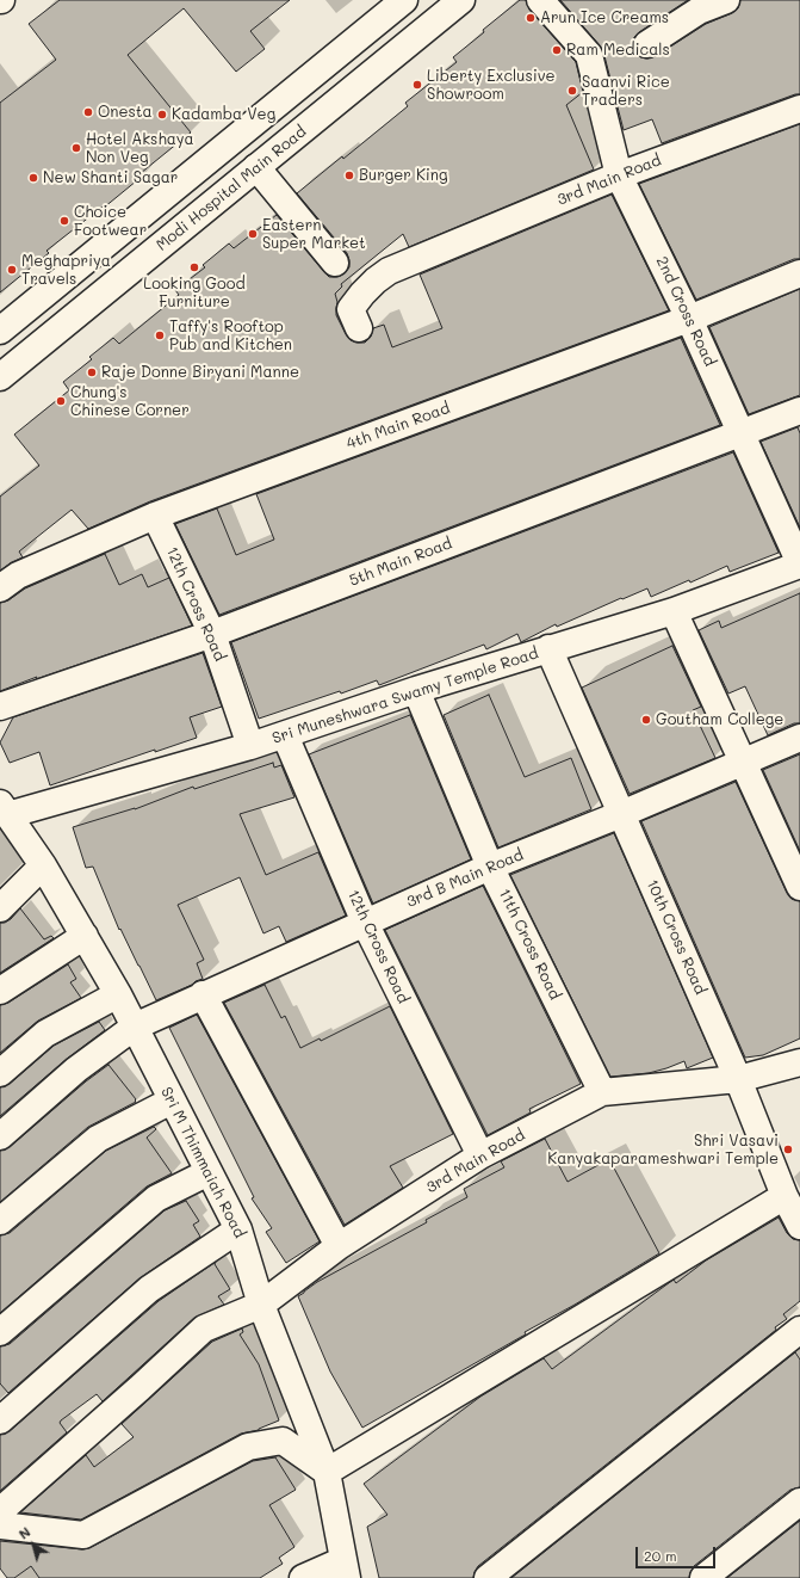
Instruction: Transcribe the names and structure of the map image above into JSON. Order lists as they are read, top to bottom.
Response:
{
  "streets": {
    "street": [
      "3rd Main Road",
      "Modi Hospital Main Road",
      "2nd Cross Road",
      "4th Main Road",
      "5th Main Road",
      "12th Cross Road",
      "Sri Muneshwara Swamy Temple Road",
      "3rd B Main Road",
      "10th Cross Road",
      "11th Cross Road",
      "Sri M Thimmaiah Road"
    ]
  },
  "crossings": [
    ["3rd Main Road", "2nd Cross Road"],
    ["3rd Main Road", "12th Cross Road"],
    ["3rd Main Road", "10th Cross Road"],
    ["3rd Main Road", "11th Cross Road"],
    ["3rd Main Road", "Sri M Thimmaiah Road"],
    ["2nd Cross Road", "4th Main Road"],
    ["2nd Cross Road", "5th Main Road"],
    ["2nd Cross Road", "Sri Muneshwara Swamy Temple Road"],
    ["4th Main Road", "12th Cross Road"],
    ["5th Main Road", "12th Cross Road"],
    ["12th Cross Road", "Sri Muneshwara Swamy Temple Road"],
    ["12th Cross Road", "3rd B Main Road"],
    ["Sri Muneshwara Swamy Temple Road", "10th Cross Road"],
    ["Sri Muneshwara Swamy Temple Road", "11th Cross Road"],
    ["Sri Muneshwara Swamy Temple Road", "Sri M Thimmaiah Road"],
    ["3rd B Main Road", "10th Cross Road"],
    ["3rd B Main Road", "11th Cross Road"],
    ["3rd B Main Road", "Sri M Thimmaiah Road"]
  ],
  "places": [
    "Arun Ice Creams",
    "Ram Medicals",
    "Liberty Exclusive Showroom",
    "Saanvi Rice Traders",
    "Onesta",
    "Kadamba Veg",
    "Hotel Akshaya Non Veg",
    "Burger King",
    "New Shanti Sagar",
    "Choice Footwear",
    "Eastern Super Market",
    "Looking Good Furniture",
    "Meghapriya Travels",
    "Taffy's Rooftop Pub and Kitchen",
    "Raje Donne Biryani Manne",
    "Chung's Chinese Corner",
    "Goutham College",
    "Shri Vasavi Kanyakaparameshwari Temple"
  ],
  "scale_bar": "20 m",
  "north": "top left"
}
